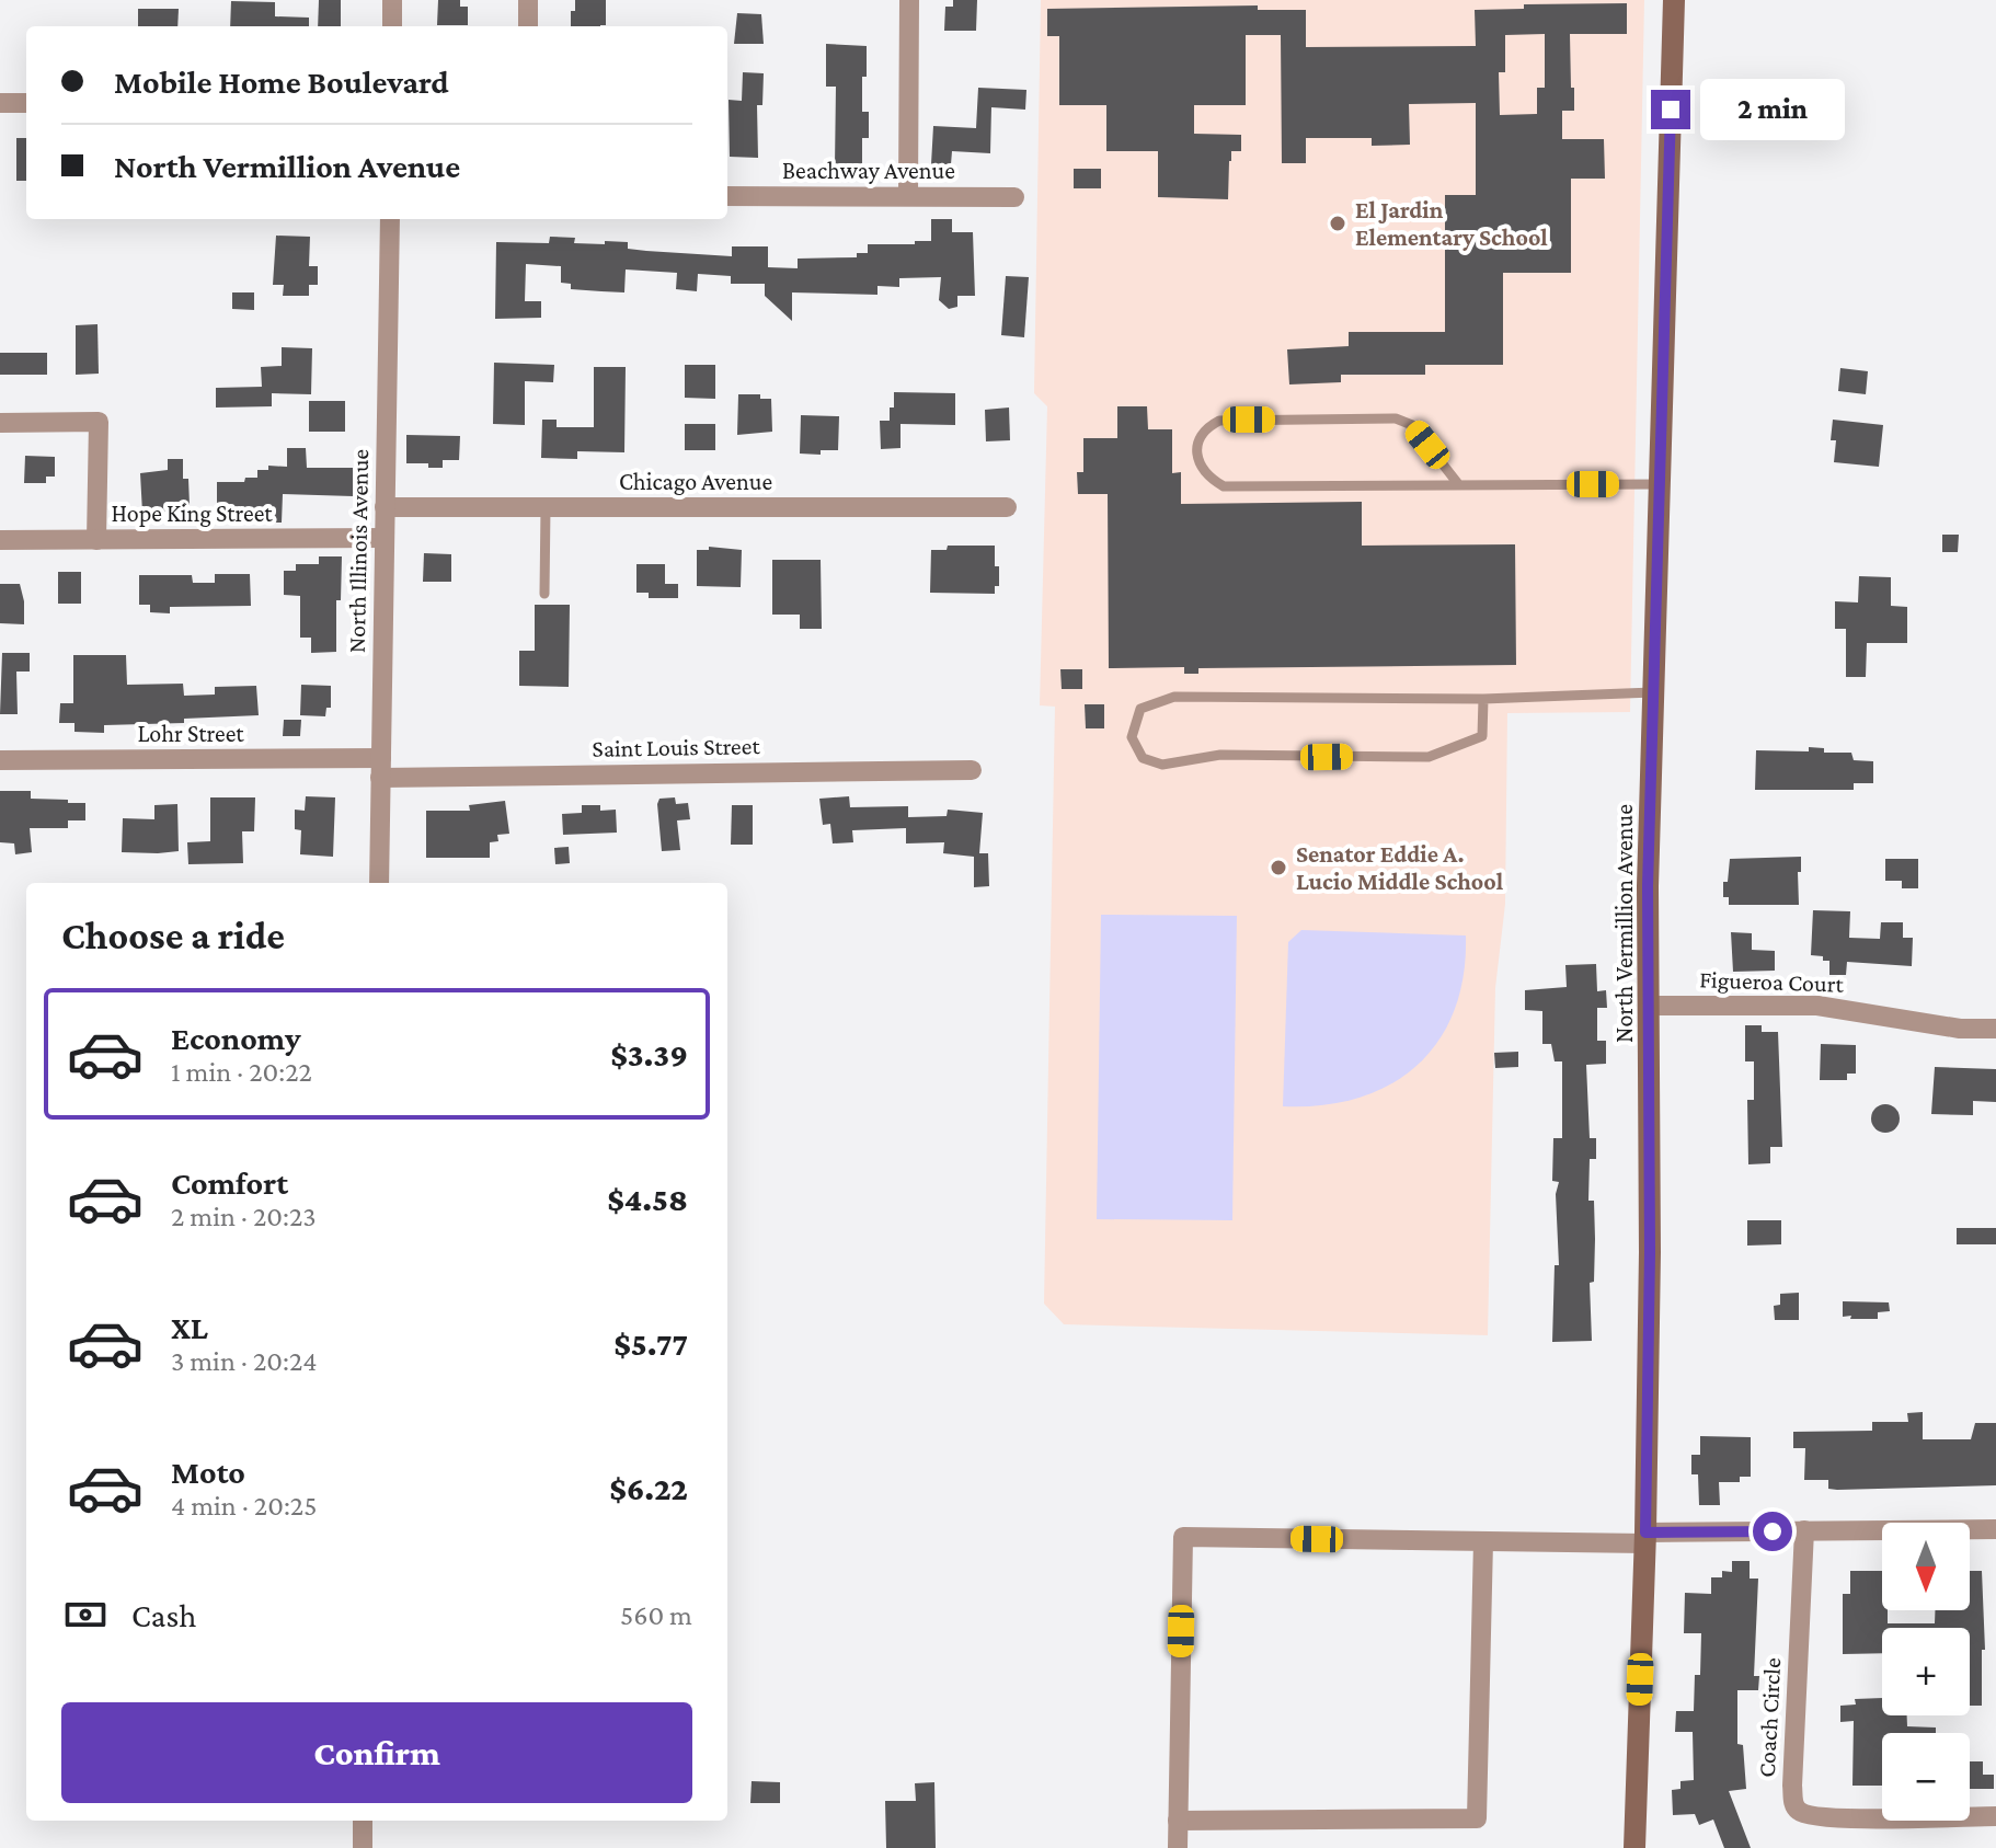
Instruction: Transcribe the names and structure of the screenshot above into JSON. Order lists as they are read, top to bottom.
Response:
{
  "streets": {
    "street": [
      "Beachway Avenue",
      "Chicago Avenue",
      "Hope King Street",
      "North Illinois Avenue",
      "Lohr Street",
      "Saint Louis Street",
      "North Vermillion Avenue",
      "Figueroa Court",
      "Coach Circle"
    ]
  },
  "crossings": [
    ["Chicago Avenue", "North Illinois Avenue"],
    ["Hope King Street", "North Illinois Avenue"],
    ["North Illinois Avenue", "Lohr Street"],
    ["North Illinois Avenue", "Saint Louis Street"],
    ["Lohr Street", "Saint Louis Street"],
    ["North Vermillion Avenue", "Figueroa Court"]
  ],
  "places": ["El Jardin Elementary School", "Senator Eddie A. Lucio Middle School"],
  "north": "bottom",
  "page": {
    "banner": ["Mobile Home Boulevard", "North Vermillion Avenue"],
    "bubble": "2 min",
    "heading": "Choose a ride",
    "list": [
      {
        "name": "Economy",
        "note": "1 min · 20:22",
        "value": "$3.39"
      },
      {
        "name": "Comfort",
        "note": "2 min · 20:23",
        "value": "$4.58"
      },
      {
        "name": "XL",
        "note": "3 min · 20:24",
        "value": "$5.77"
      },
      {
        "name": "Moto",
        "note": "4 min · 20:25",
        "value": "$6.22"
      }
    ],
    "map_buttons": ["+", "−"],
    "pay": ["Cash", "560 m"],
    "buttons": "Confirm"
  }
}
